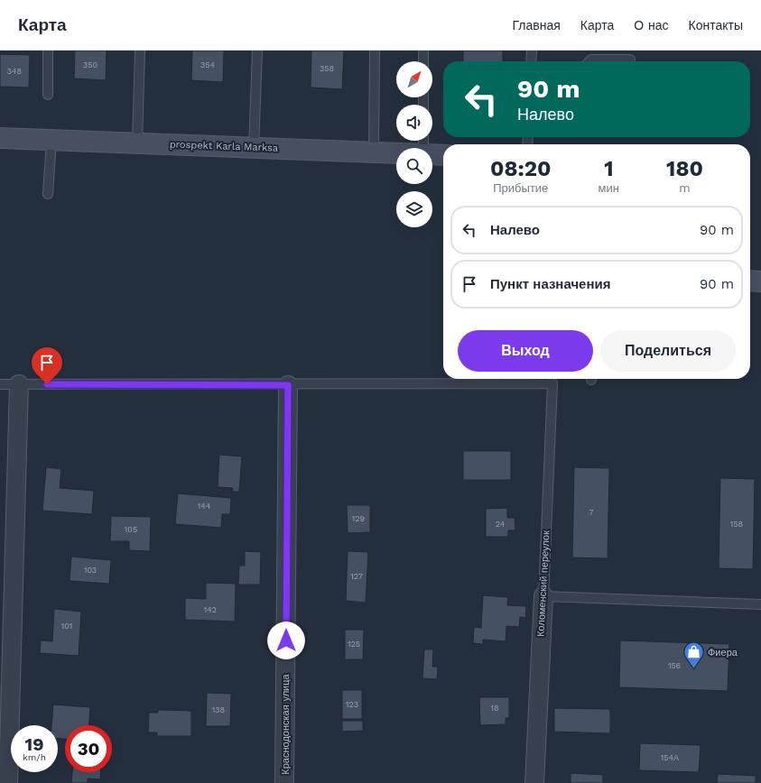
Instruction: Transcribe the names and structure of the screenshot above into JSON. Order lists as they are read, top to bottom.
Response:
{
  "streets": {
    "street": ["prospekt Karla Marksa", "Коломенский переулок", "Краснодонская улица"]
  },
  "crossings": [
    ["Коломенский переулок", "Краснодонская улица"]
  ],
  "places": {
    "shop": ["Фиера"]
  },
  "house_numbers": [
    "350",
    "354",
    "358",
    "348",
    "144",
    "7",
    "129",
    "24",
    "158",
    "105",
    "103",
    "127",
    "142",
    "101",
    "125",
    "156",
    "123",
    "18",
    "138",
    "154А"
  ],
  "north": "top right",
  "page": {
    "header": "Карта",
    "nav": [
      "Главная",
      "Карта",
      "О нас",
      "Контакты"
    ],
    "turn": ["90 m", "Налево"],
    "eta": [
      "08:20",
      "Прибытие",
      "1",
      "мин",
      "180",
      "m"
    ],
    "list": [
      {
        "name": "Налево",
        "value": "90 m"
      },
      {
        "name": "Пункт назначения",
        "value": "90 m"
      }
    ],
    "buttons": ["Выход", "Поделиться"],
    "speed": "19 km/h",
    "limit": "30"
  }
}
